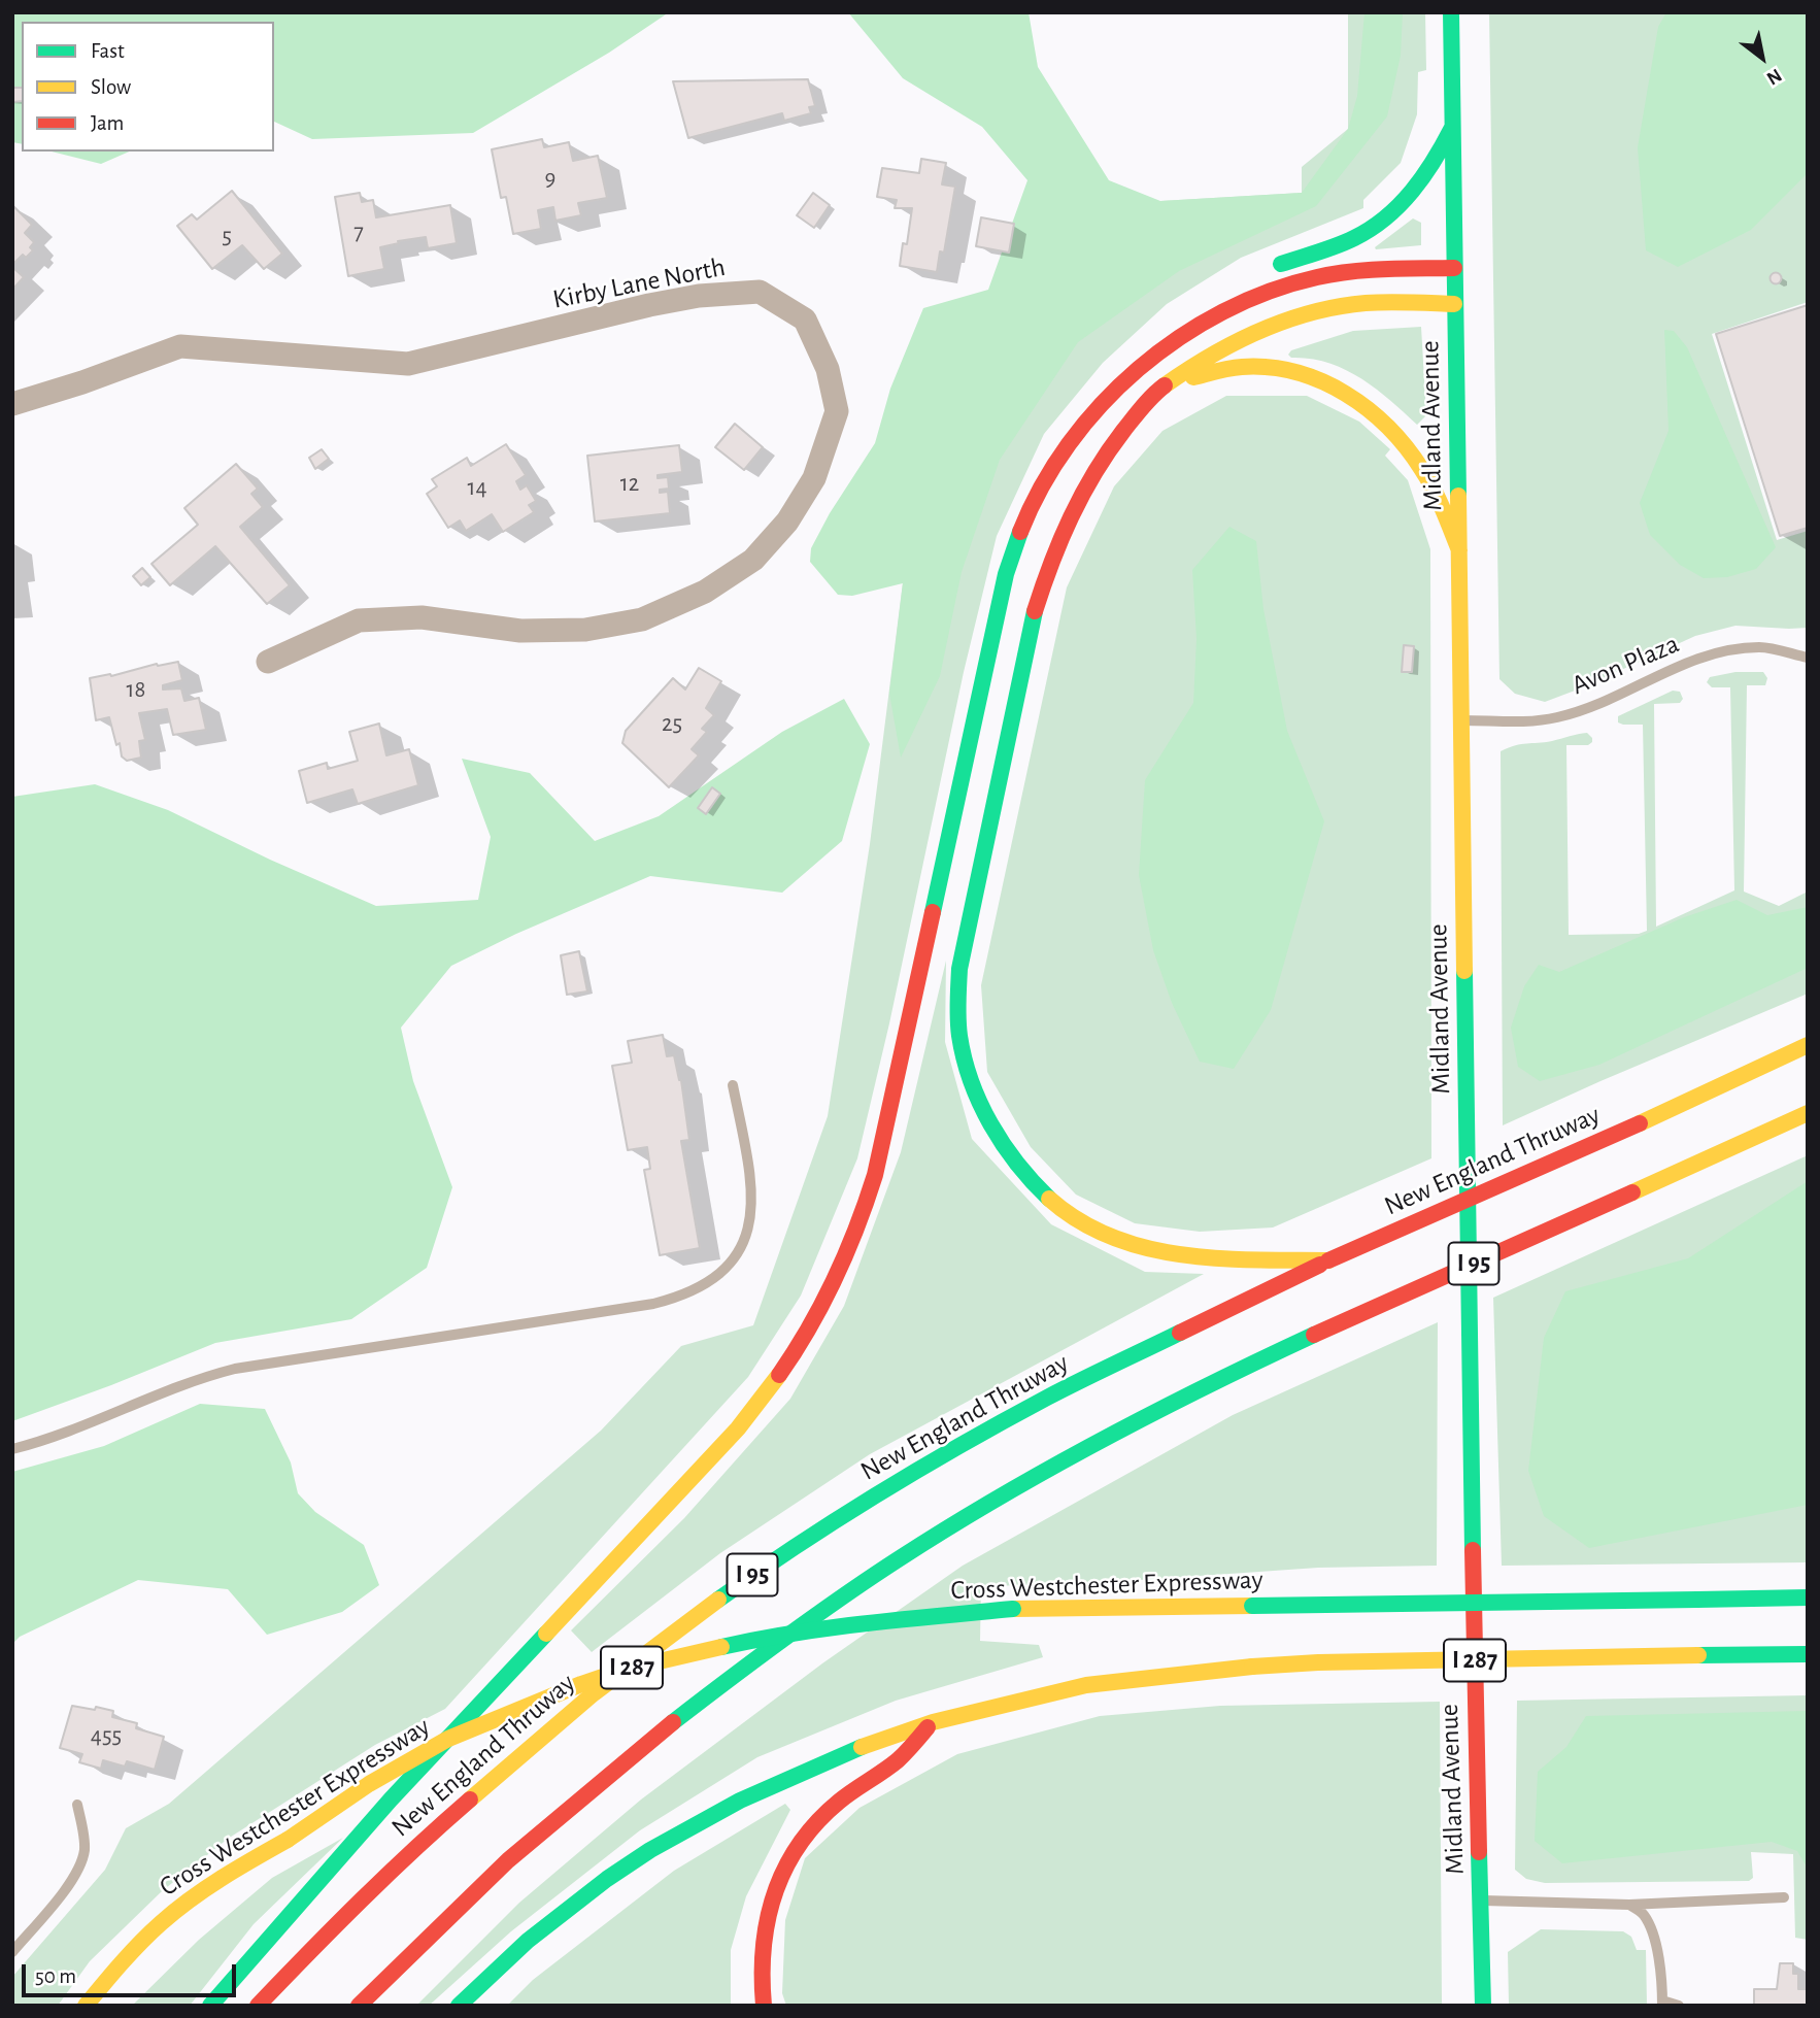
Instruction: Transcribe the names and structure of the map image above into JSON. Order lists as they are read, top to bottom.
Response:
{
  "streets": {
    "main road": [
      "Midland Avenue",
      "New England Thruway",
      "I 95",
      "Cross Westchester Expressway",
      "I 287"
    ],
    "street": ["Kirby Lane North"],
    "lane": ["Avon Plaza"]
  },
  "crossings": [
    ["Midland Avenue", "Avon Plaza"]
  ],
  "house_numbers": [
    "9",
    "7",
    "5",
    "12",
    "14",
    "18",
    "25",
    "455"
  ],
  "legend": ["Fast", "Slow", "Jam"],
  "scale_bar": "50 m",
  "north": "bottom right"
}
